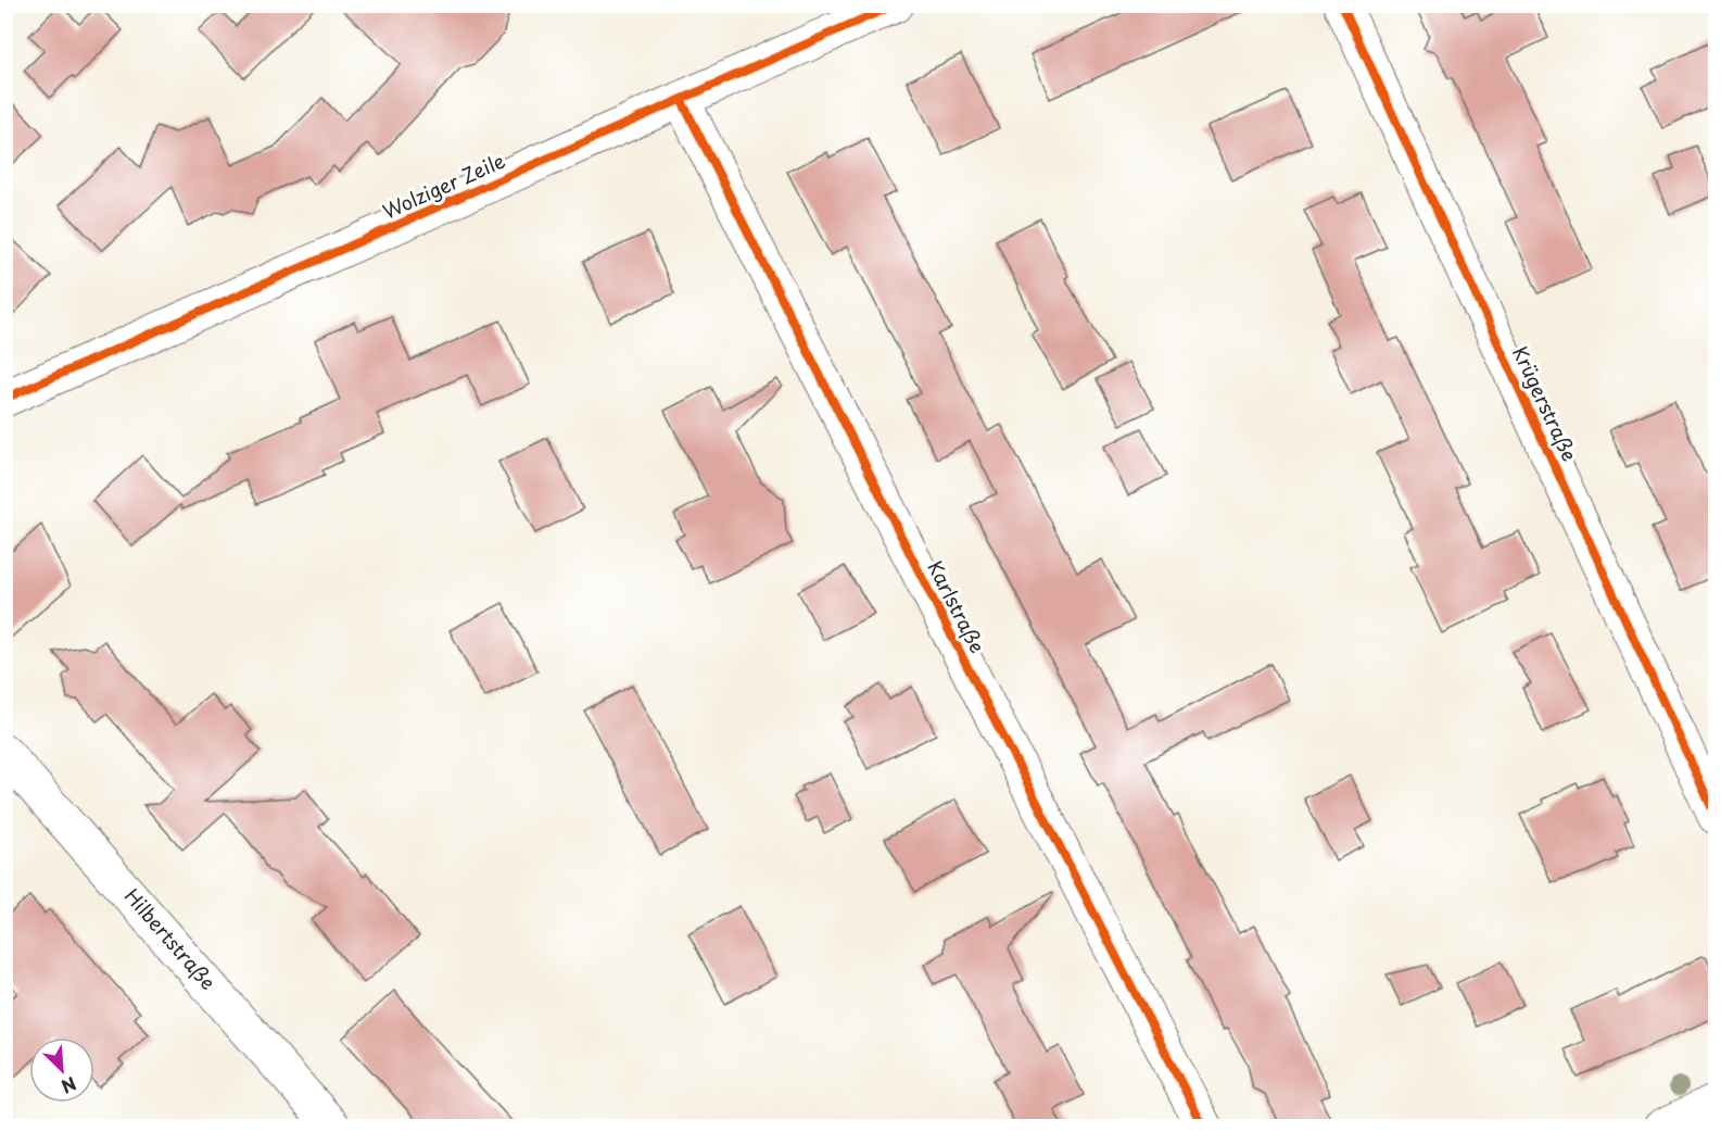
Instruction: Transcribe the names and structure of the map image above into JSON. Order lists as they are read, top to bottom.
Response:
{
  "streets": {
    "street": [
      "Wolziger Zeile",
      "Krügerstraße",
      "Karlstraße",
      "Hilbertstraße"
    ]
  },
  "crossings": [
    ["Wolziger Zeile", "Karlstraße"]
  ],
  "north": "bottom right"
}
